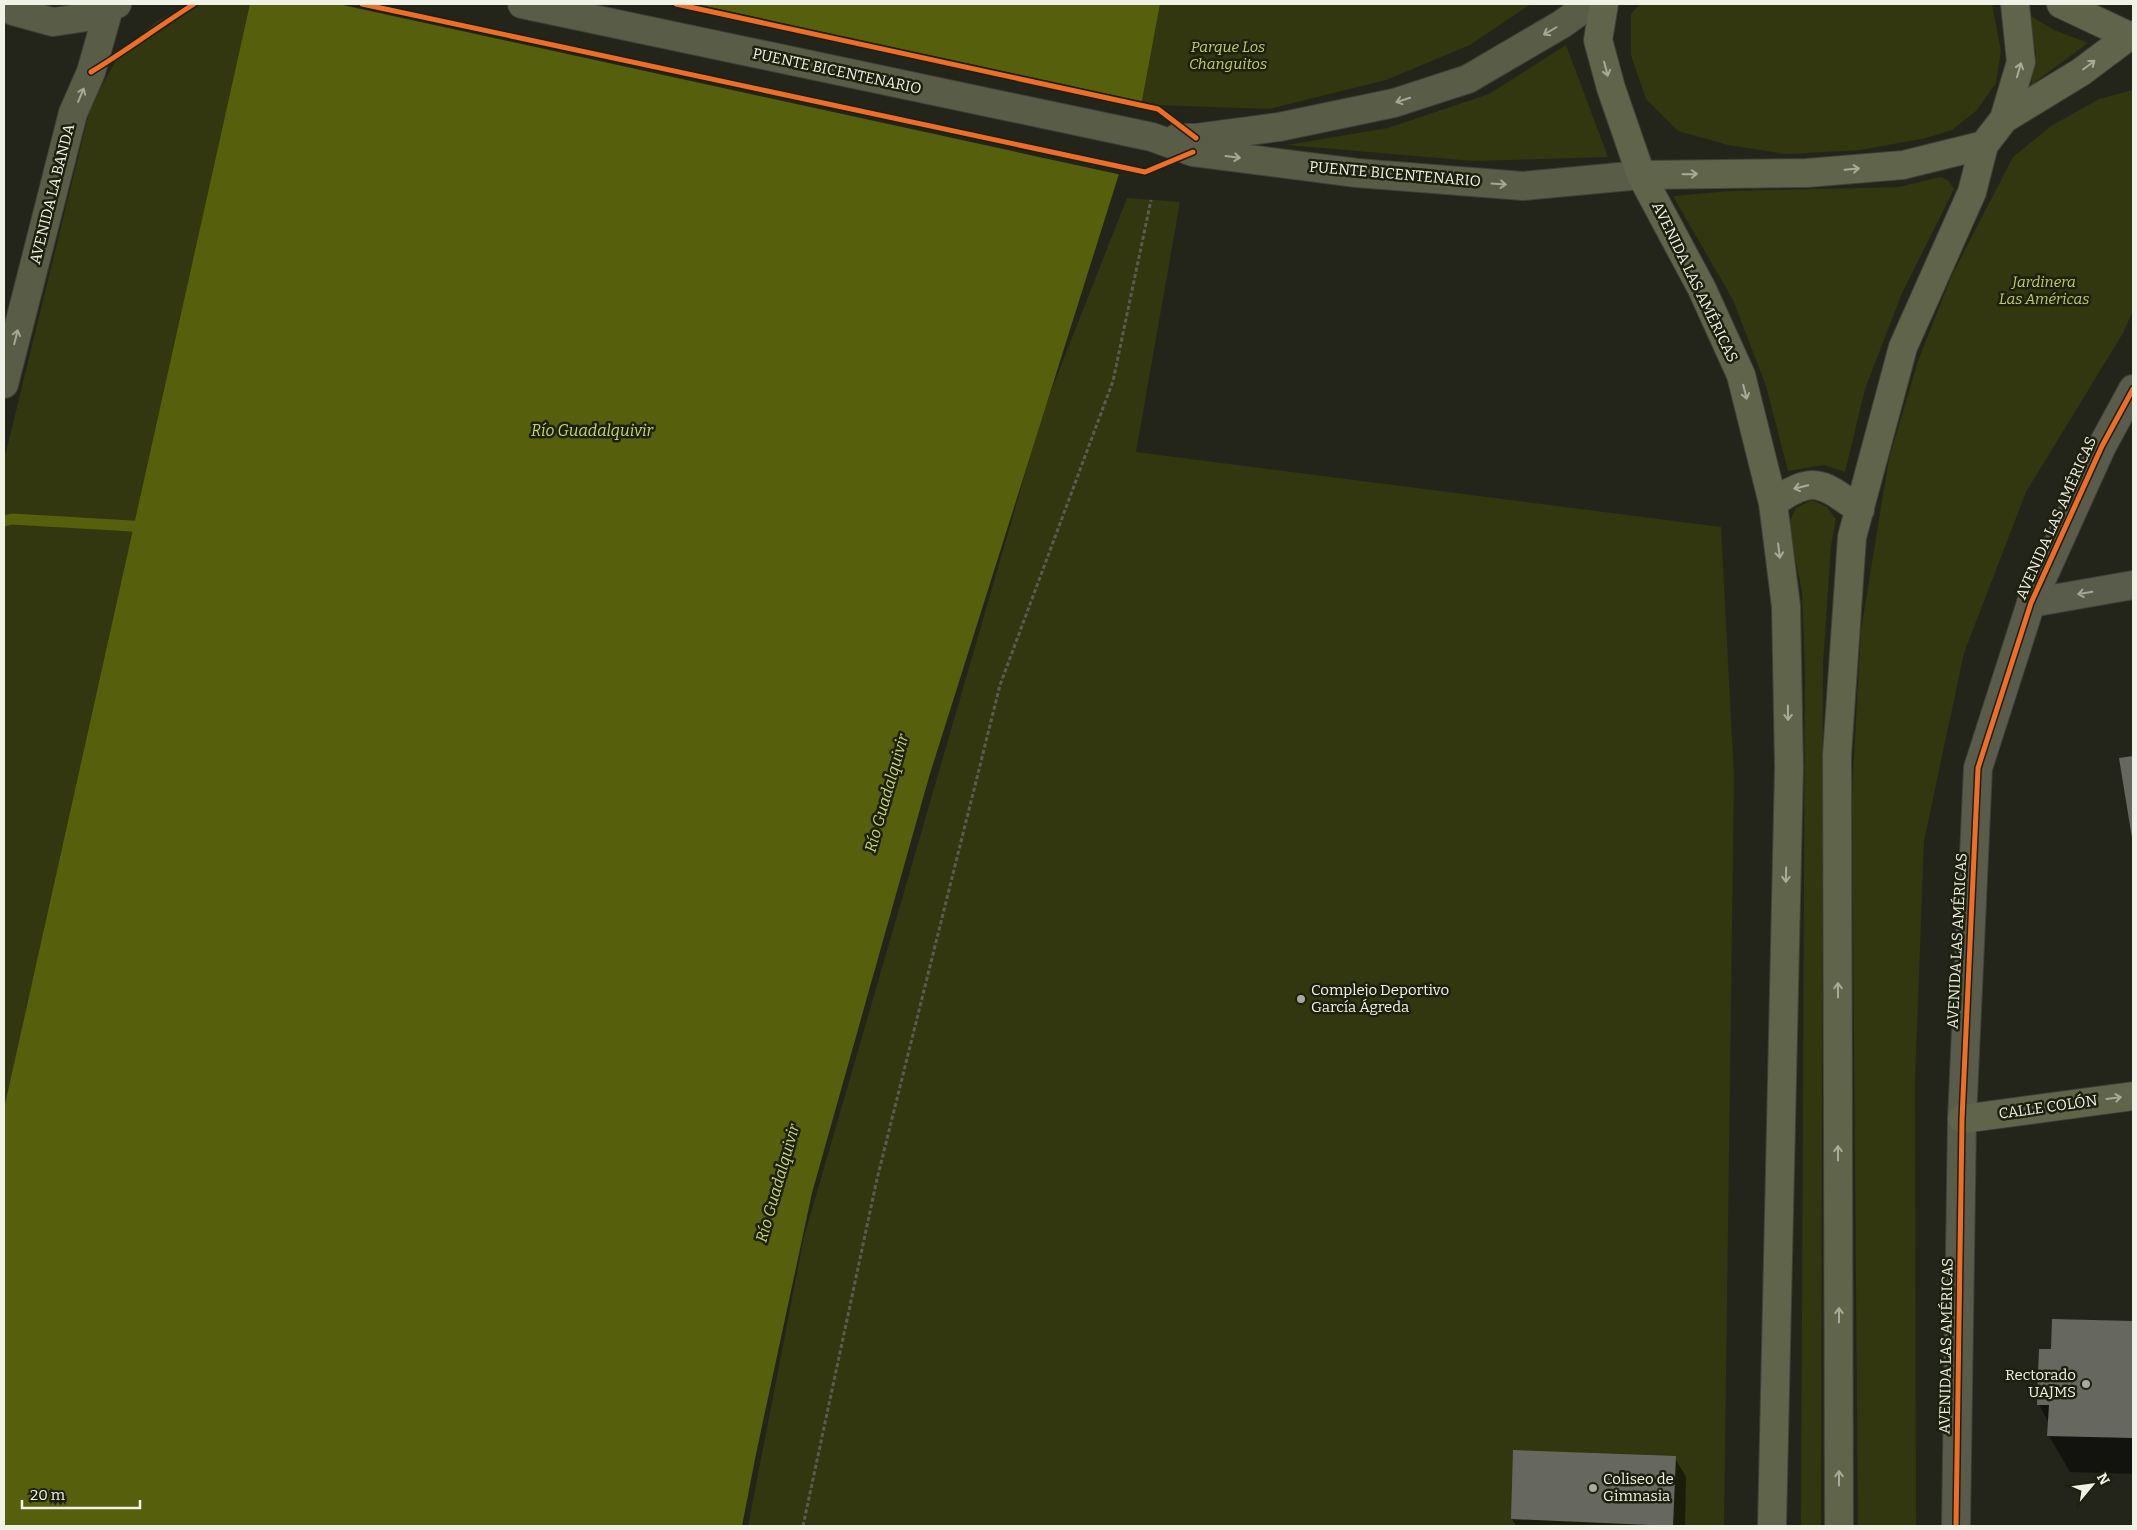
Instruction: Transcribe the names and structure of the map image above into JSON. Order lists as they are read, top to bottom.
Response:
{
  "streets": {
    "main road": [
      "PUENTE BICENTENARIO",
      "AVENIDA LA BANDA",
      "AVENIDA LAS AMÉRICAS",
      "CALLE COLÓN"
    ]
  },
  "crossings": [
    ["PUENTE BICENTENARIO", "AVENIDA LAS AMÉRICAS"],
    ["AVENIDA LAS AMÉRICAS", "CALLE COLÓN"]
  ],
  "one_way": ["AVENIDA LA BANDA", "CALLE COLÓN"],
  "water": ["Río Guadalquivir"],
  "parks": ["Parque Los Changuitos", "Jardinera Las Américas"],
  "places": ["Complejo Deportivo García Ágreda", "Rectorado UAJMS", "Coliseo de Gimnasia"],
  "scale_bar": "20 m",
  "north": "top right"
}
